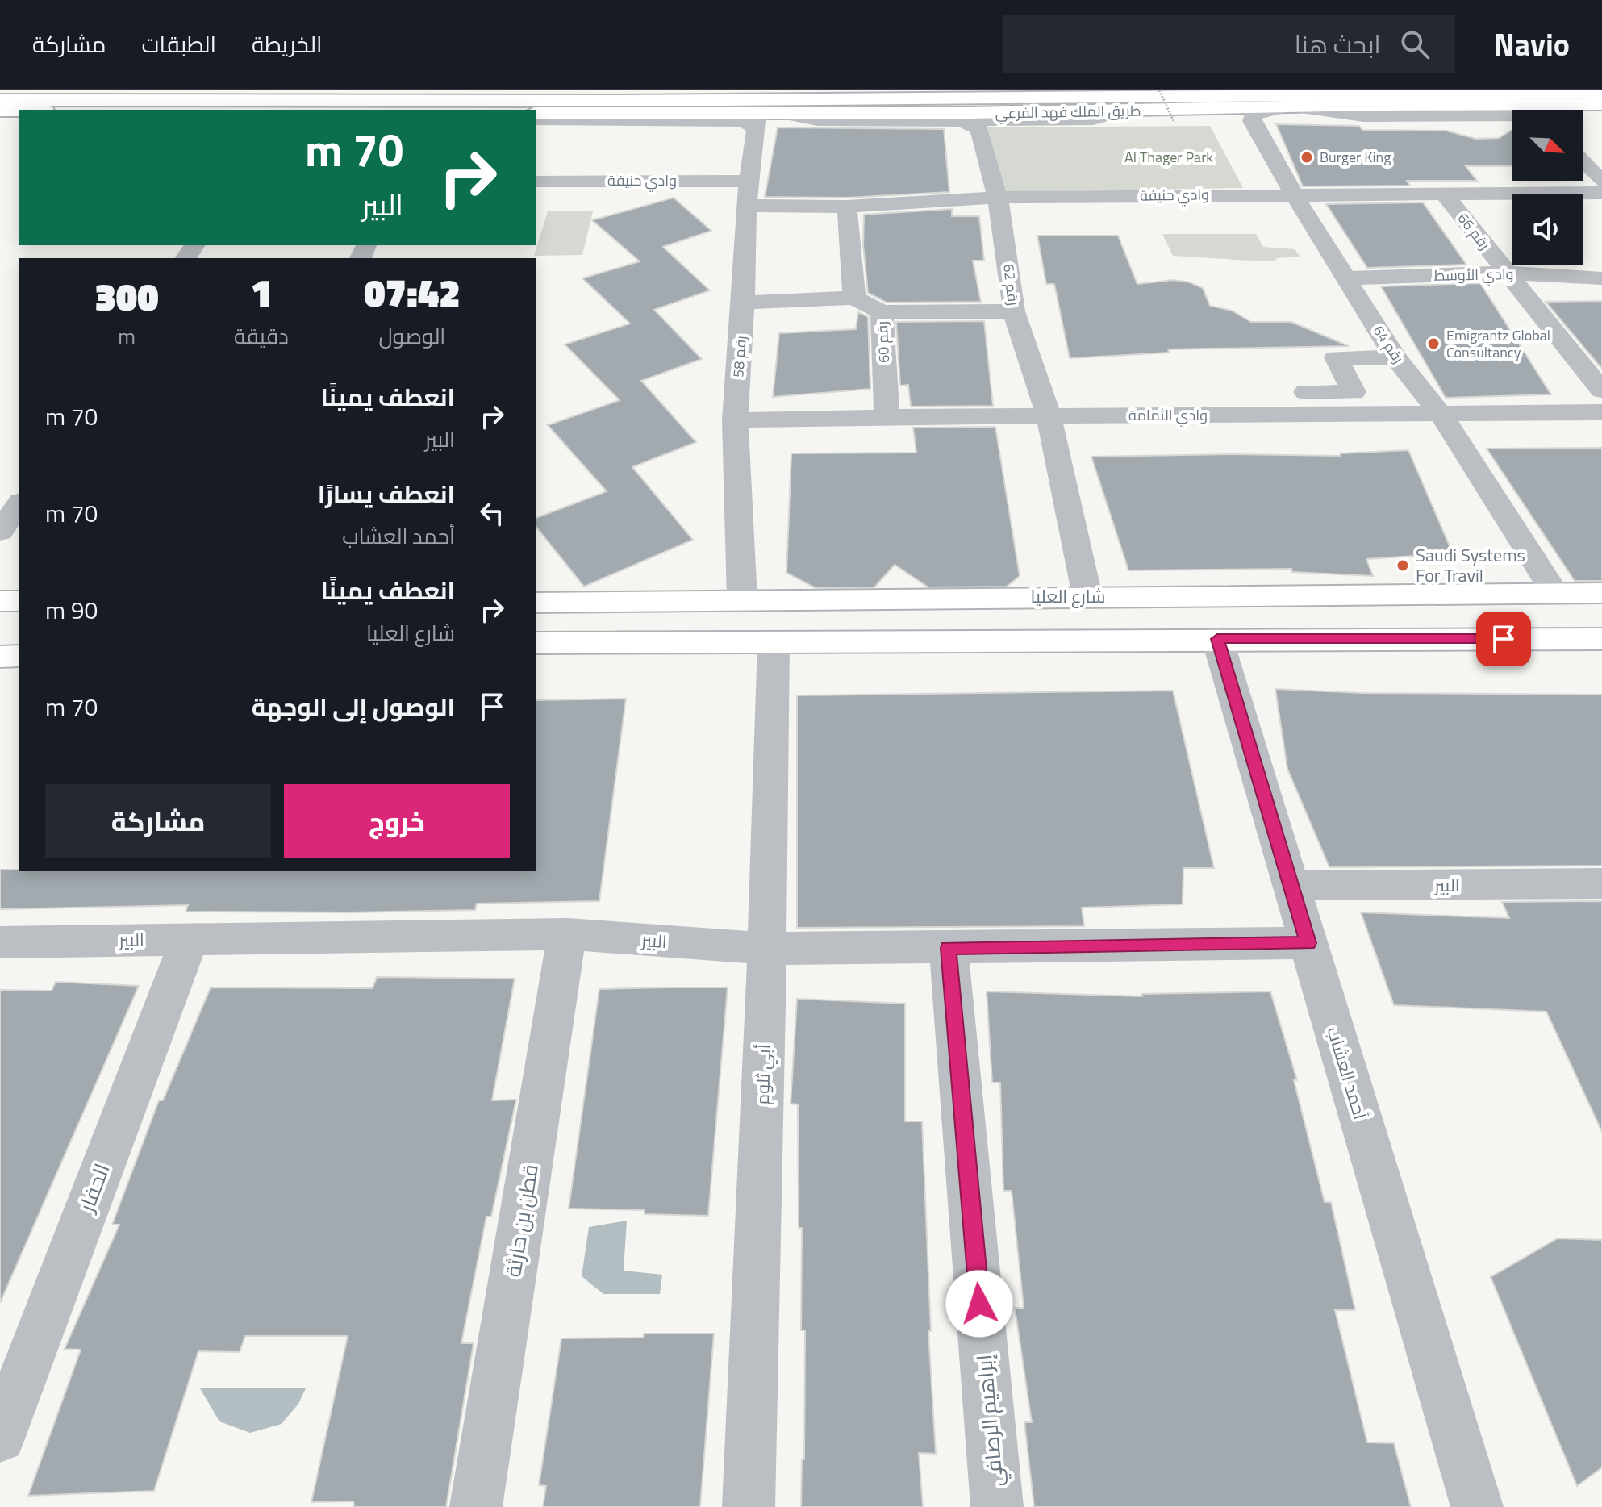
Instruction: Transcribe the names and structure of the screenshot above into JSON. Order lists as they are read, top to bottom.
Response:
{
  "streets": {
    "main road": ["طريق الملك فهد الفرعي", "شارع العليا"],
    "street": [
      "وادي حنيفة",
      "رقم 66",
      "وادي الأوسط",
      "رقم 62",
      "رقم 60",
      "رقم 64",
      "رقم 58",
      "وادي الثمامة",
      "البير",
      "أحمد العشاب",
      "أبي ثلوم",
      "الحفار",
      "قطن بن حارثة",
      "إبراهيم الرصافي"
    ]
  },
  "crossings": [
    ["طريق الملك فهد الفرعي", "رقم 64"],
    ["طريق الملك فهد الفرعي", "رقم 58"],
    ["وادي حنيفة", "رقم 66"],
    ["وادي حنيفة", "رقم 62"],
    ["وادي حنيفة", "رقم 64"],
    ["وادي حنيفة", "رقم 58"],
    ["رقم 66", "وادي الأوسط"],
    ["وادي الأوسط", "رقم 64"],
    ["رقم 62", "وادي الثمامة"],
    ["رقم 62", "شارع العليا"],
    ["رقم 60", "وادي الثمامة"],
    ["رقم 64", "وادي الثمامة"],
    ["رقم 64", "شارع العليا"],
    ["رقم 58", "وادي الثمامة"],
    ["رقم 58", "شارع العليا"],
    ["البير", "أحمد العشاب"],
    ["البير", "أبي ثلوم"],
    ["البير", "الحفار"],
    ["البير", "قطن بن حارثة"],
    ["البير", "إبراهيم الرصافي"]
  ],
  "parks": ["Al Thager Park"],
  "places": ["Burger King", "Emigrantz Global Consultancy", "Saudi Systems For Travil"],
  "north": "bottom right",
  "page": {
    "header": "Navio",
    "search": "ابحث هنا",
    "nav": ["الخريطة", "الطبقات", "مشاركة"],
    "turn": ["70 m", "البير"],
    "eta": [
      "07:42",
      "الوصول",
      "1",
      "دقيقة",
      "300",
      "m"
    ],
    "list": [
      {
        "name": "انعطف يمينًا",
        "note": "البير",
        "value": "70 m"
      },
      {
        "name": "انعطف يسارًا",
        "note": "أحمد العشاب",
        "value": "70 m"
      },
      {
        "name": "انعطف يمينًا",
        "note": "شارع العليا",
        "value": "90 m"
      },
      {
        "name": "الوصول إلى الوجهة",
        "value": "70 m"
      }
    ],
    "buttons": ["خروج", "مشاركة"]
  }
}
